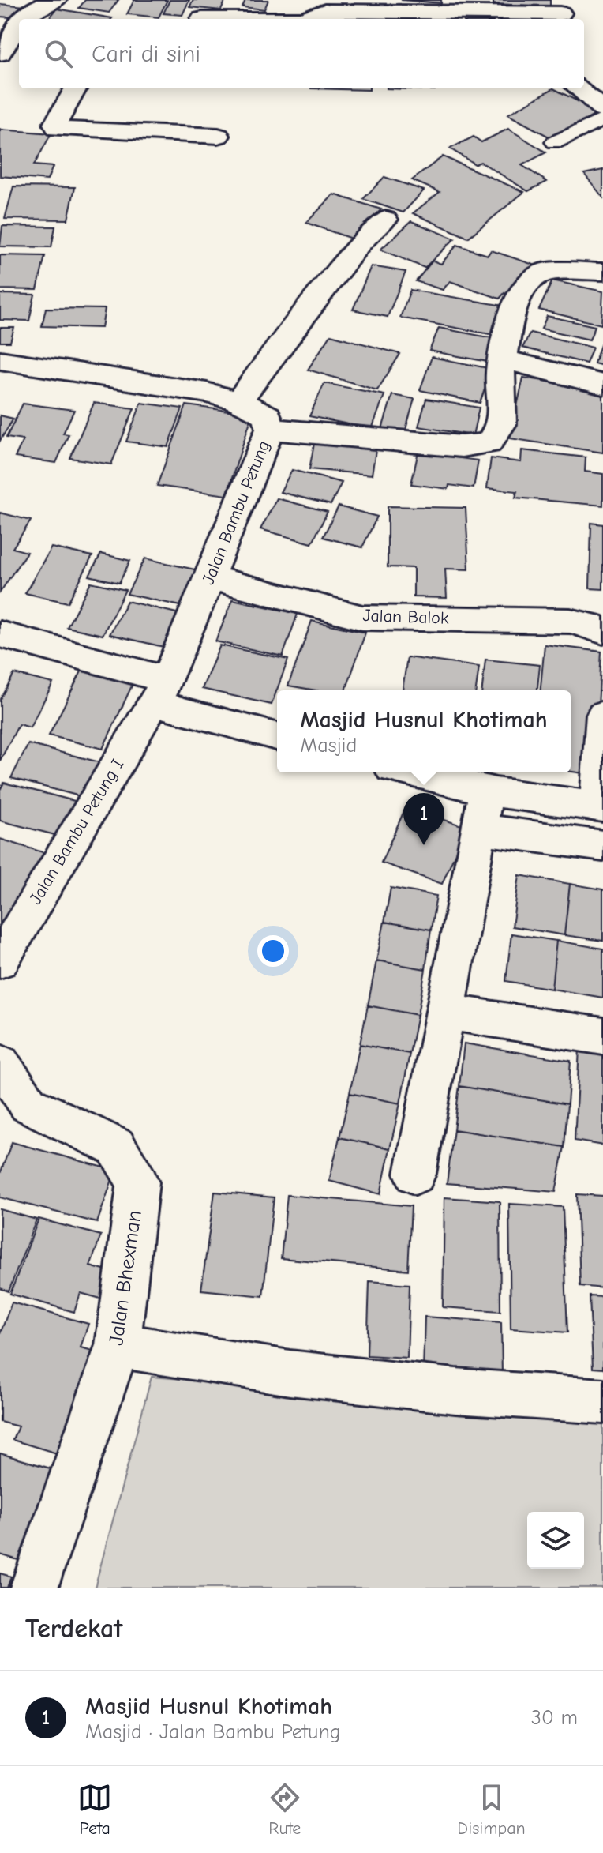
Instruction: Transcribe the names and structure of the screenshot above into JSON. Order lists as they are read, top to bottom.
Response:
{
  "streets": {
    "street": [
      "Jalan Bambu Petung",
      "Jalan Balok",
      "Jalan Bambu Petung I",
      "Jalan Bhexman"
    ]
  },
  "crossings": [
    ["Jalan Bambu Petung", "Jalan Balok"],
    ["Jalan Bambu Petung", "Jalan Bambu Petung I"]
  ],
  "page": {
    "search": "Cari di sini",
    "popup": ["Masjid Husnul Khotimah", "Masjid"],
    "pins": "1",
    "heading": "Terdekat",
    "list": [
      {
        "mark": "1",
        "name": "Masjid Husnul Khotimah",
        "note": "Masjid · Jalan Bambu Petung",
        "value": "30 m"
      }
    ],
    "nav": ["Peta", "Rute", "Disimpan"]
  }
}
